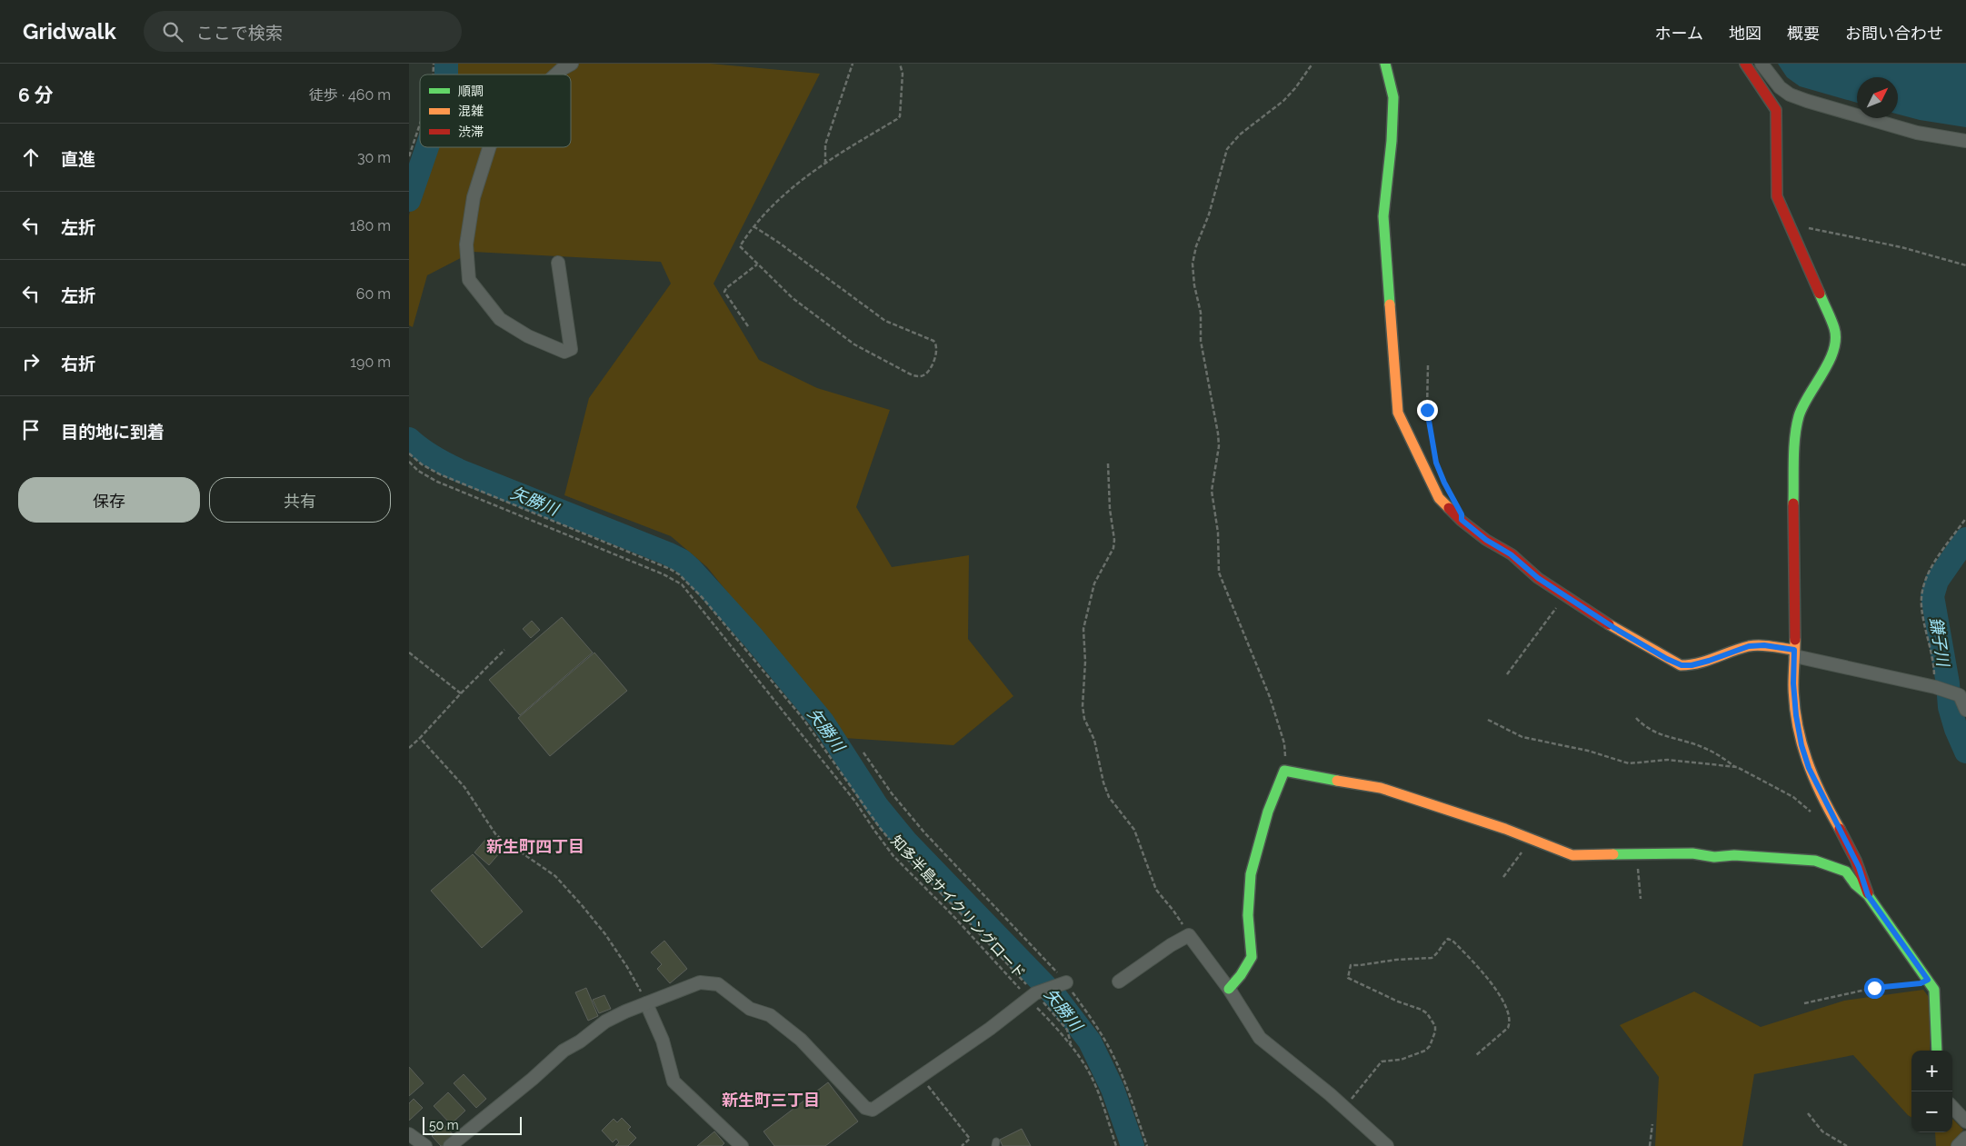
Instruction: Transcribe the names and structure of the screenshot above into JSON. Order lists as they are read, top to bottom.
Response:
{
  "streets": {
    "path": ["知多半島サイクリングロード"]
  },
  "districts": ["新生町四丁目", "新生町三丁目"],
  "water": ["矢勝川", "鎌子川"],
  "legend": ["順調", "混雑", "渋滞"],
  "scale_bar": "50 m",
  "north": "top right",
  "page": {
    "header": "Gridwalk",
    "search": "ここで検索",
    "nav": [
      "ホーム",
      "地図",
      "概要",
      "お問い合わせ"
    ],
    "heading": ["6 分", "徒歩 · 460 m"],
    "list": [
      ["直進", "30 m"],
      ["左折", "180 m"],
      ["左折", "60 m"],
      ["右折", "190 m"],
      "目的地に到着"
    ],
    "buttons": ["保存", "共有"],
    "map_buttons": ["+", "−"],
    "scale": "50 m"
  }
}
